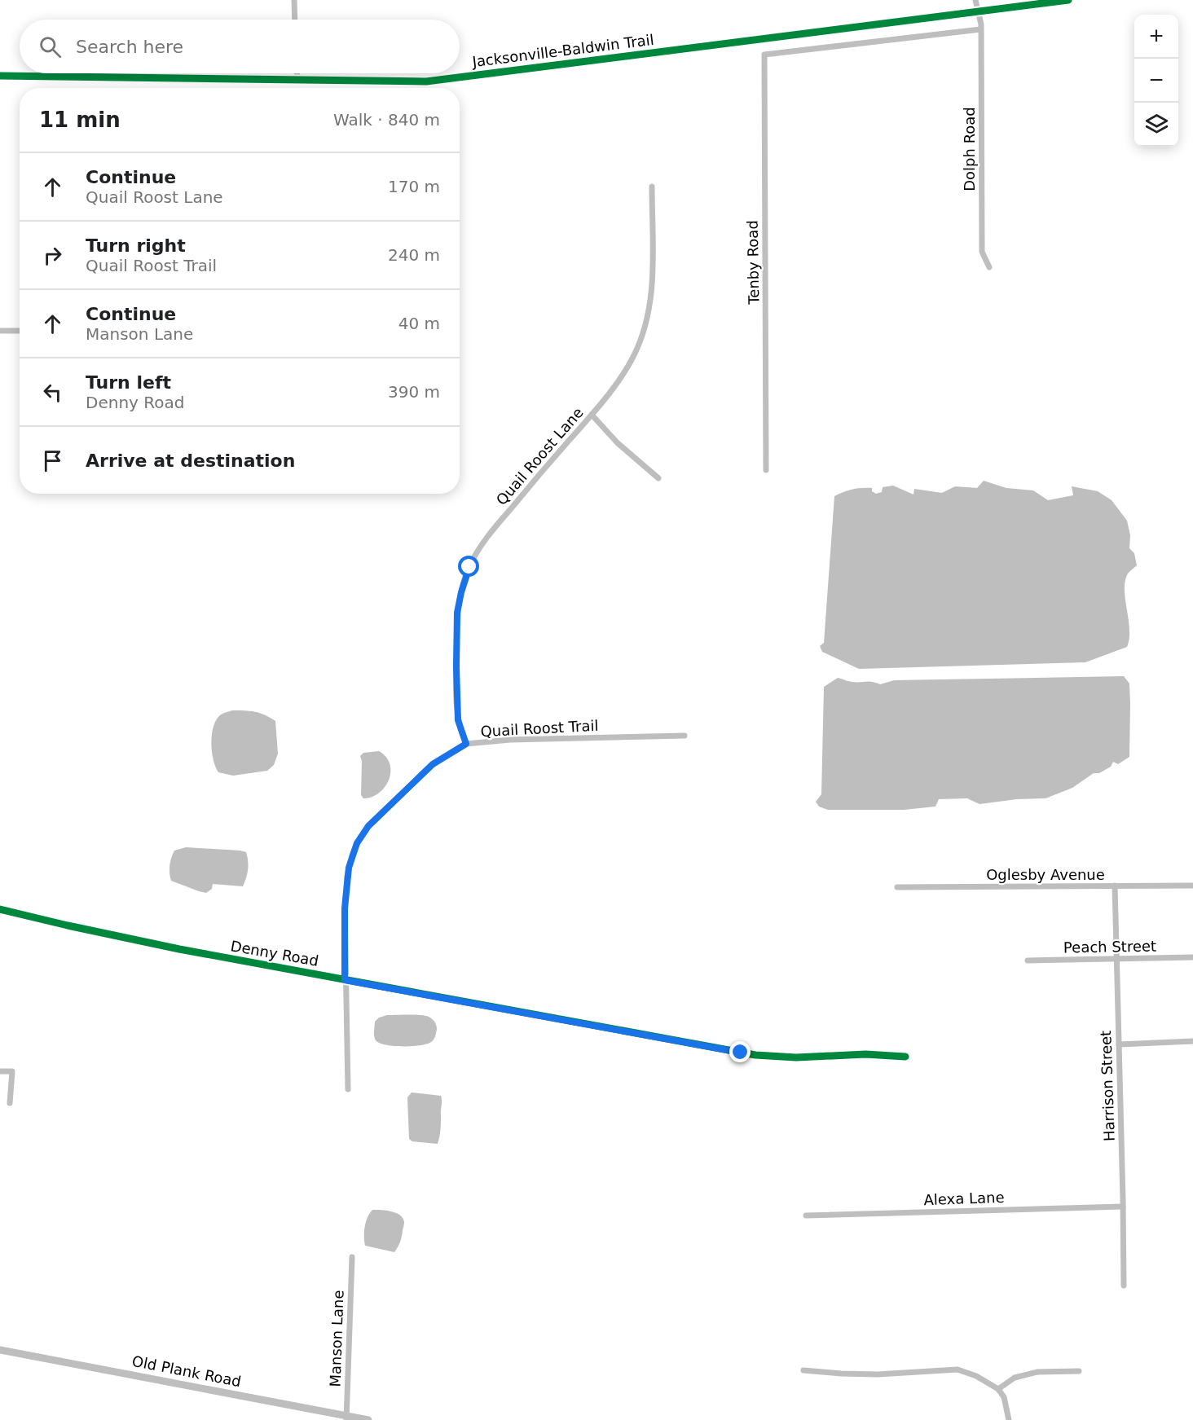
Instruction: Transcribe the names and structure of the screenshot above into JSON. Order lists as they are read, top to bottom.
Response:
{
  "streets": {
    "street": [
      "Dolph Road",
      "Tenby Road",
      "Quail Roost Lane",
      "Quail Roost Trail",
      "Oglesby Avenue",
      "Peach Street",
      "Denny Road",
      "Harrison Street",
      "Alexa Lane",
      "Manson Lane",
      "Old Plank Road"
    ],
    "cycle path": ["Jacksonville-Baldwin Trail"]
  },
  "crossings": [
    ["Dolph Road", "Tenby Road"],
    ["Quail Roost Lane", "Quail Roost Trail"],
    ["Quail Roost Trail", "Denny Road"],
    ["Oglesby Avenue", "Harrison Street"],
    ["Peach Street", "Harrison Street"],
    ["Harrison Street", "Alexa Lane"],
    ["Manson Lane", "Old Plank Road"]
  ],
  "page": {
    "map_buttons": ["+", "−"],
    "search": "Search here",
    "heading": ["11 min", "Walk · 840 m"],
    "list": [
      ["Continue", "Quail Roost Lane", "170 m"],
      ["Turn right", "Quail Roost Trail", "240 m"],
      ["Continue", "Manson Lane", "40 m"],
      ["Turn left", "Denny Road", "390 m"],
      "Arrive at destination"
    ]
  }
}
